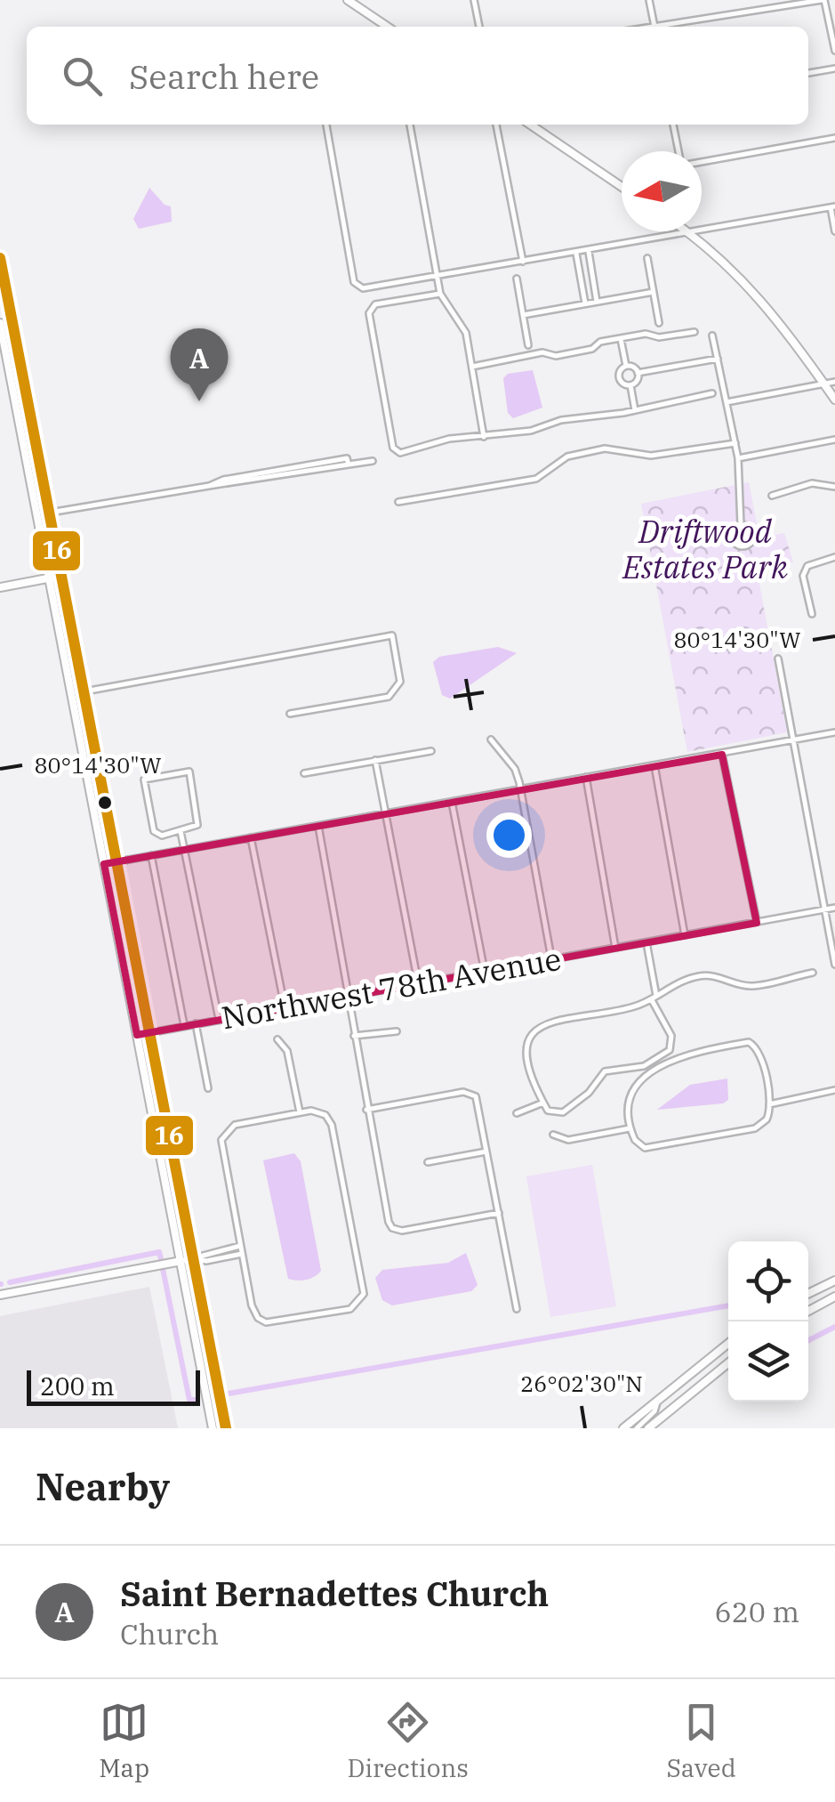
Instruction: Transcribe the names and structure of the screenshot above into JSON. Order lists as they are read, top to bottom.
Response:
{
  "streets": {
    "street": ["Northwest 78th Avenue"]
  },
  "parks": ["Driftwood Estates Park"],
  "lines": ["transit line 16"],
  "scale_bar": "200 m",
  "north": "left",
  "page": {
    "search": "Search here",
    "pins": "A",
    "scale": "200 m",
    "heading": "Nearby",
    "list": [
      {
        "mark": "A",
        "name": "Saint Bernadettes Church",
        "note": "Church",
        "value": "620 m"
      }
    ],
    "nav": ["Map", "Directions", "Saved"]
  },
  "coordinates": ["80°14'30\"W", "26°02'30\"N"]
}
